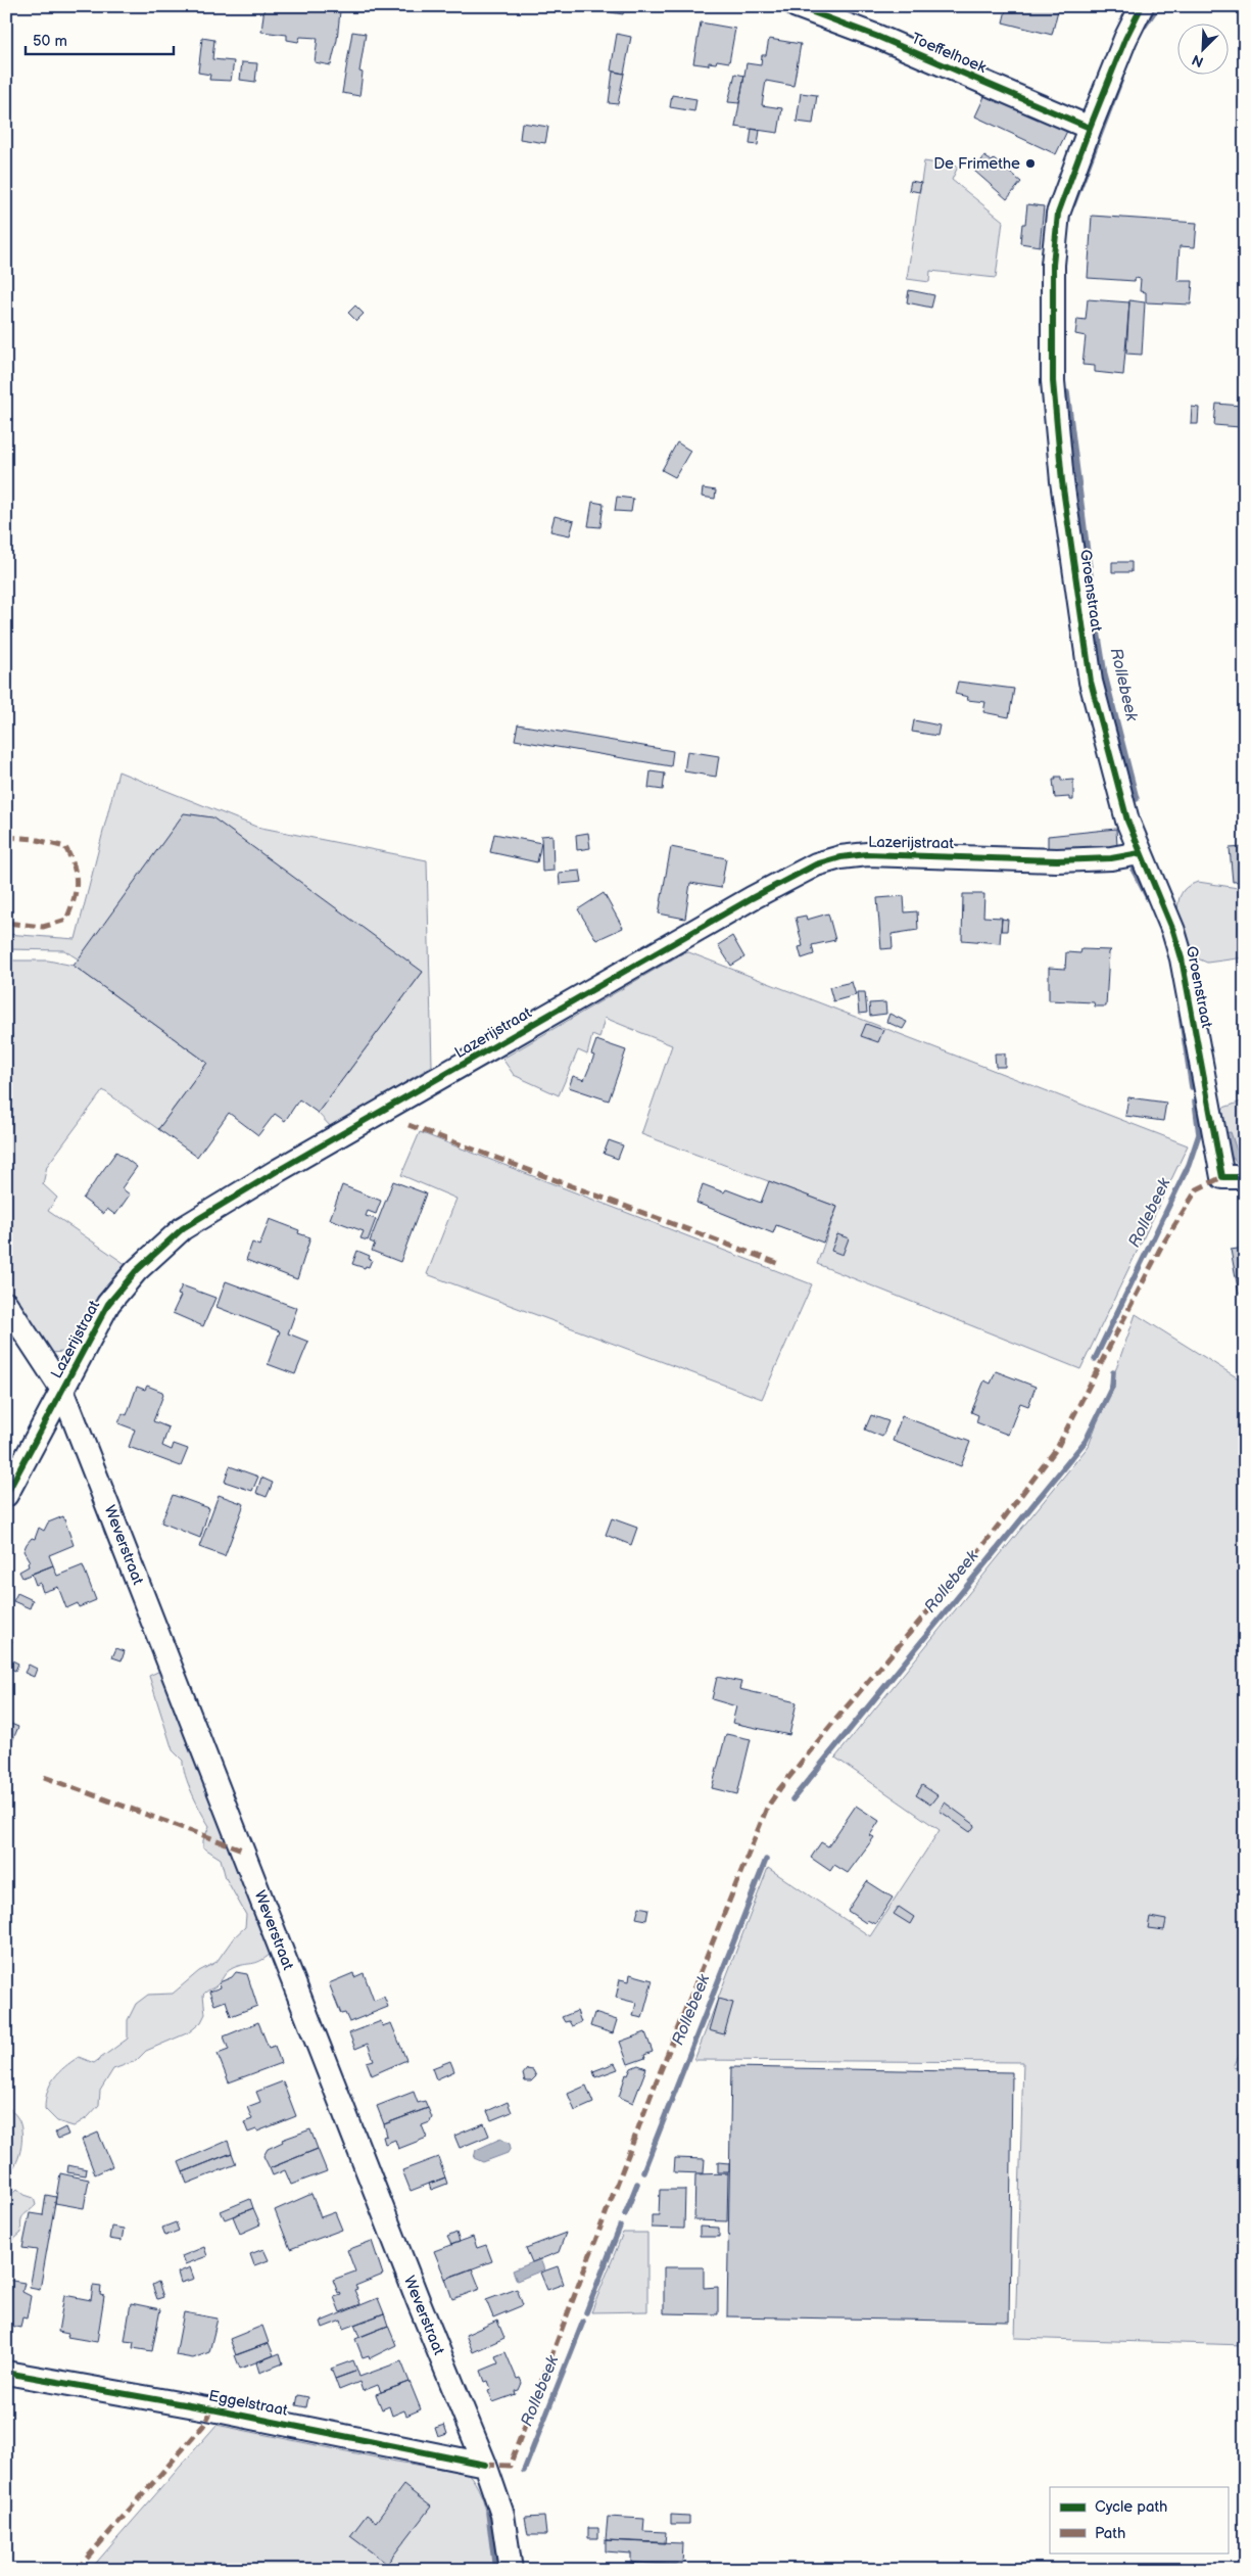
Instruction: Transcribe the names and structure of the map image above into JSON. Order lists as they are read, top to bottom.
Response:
{
  "streets": {
    "street": [
      "Toeffelhoek",
      "Groenstraat",
      "Lazerijstraat",
      "Weverstraat",
      "Eggelstraat"
    ]
  },
  "crossings": [
    ["Toeffelhoek", "Groenstraat"],
    ["Groenstraat", "Lazerijstraat"],
    ["Lazerijstraat", "Weverstraat"],
    ["Weverstraat", "Eggelstraat"]
  ],
  "water": ["Rollebeek"],
  "places": ["De Frimethe"],
  "legend": ["Cycle path", "Path"],
  "scale_bar": "50 m",
  "north": "bottom left"
}
